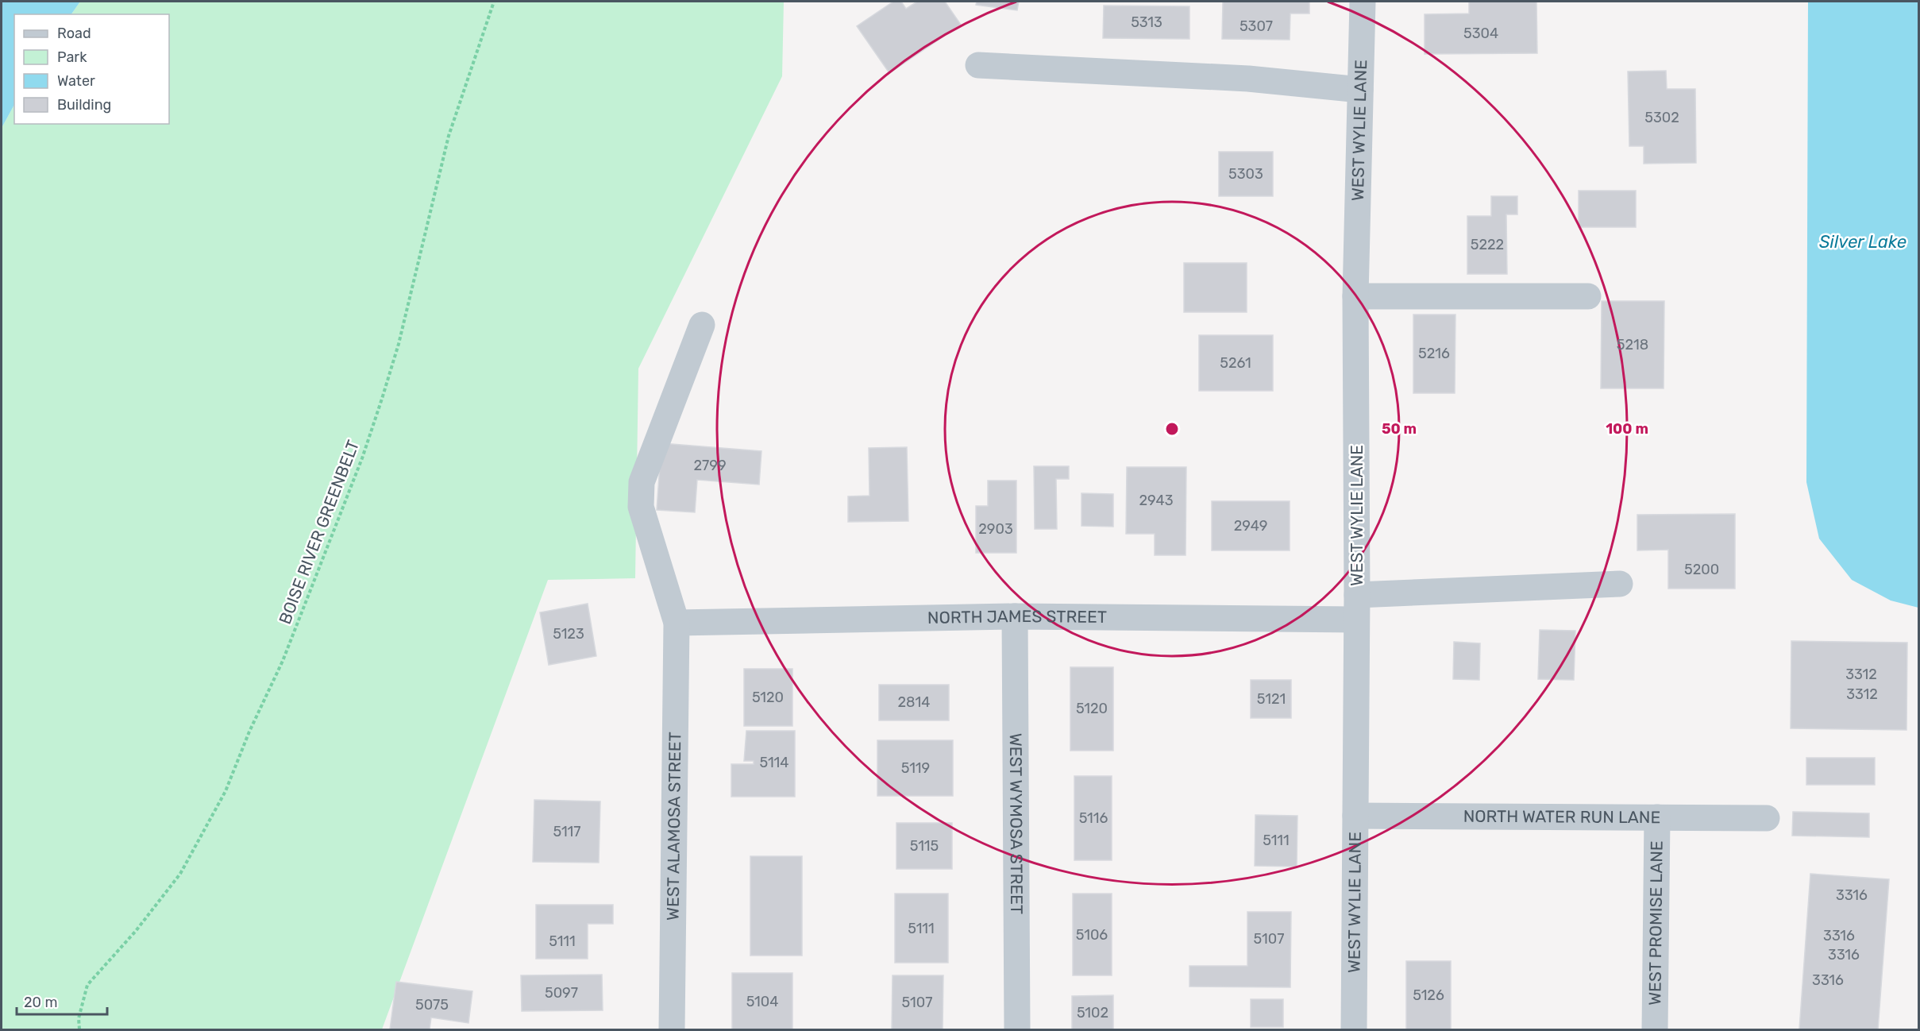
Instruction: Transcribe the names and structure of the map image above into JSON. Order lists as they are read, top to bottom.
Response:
{
  "streets": {
    "street": [
      "WEST WYLIE LANE",
      "NORTH JAMES STREET",
      "NORTH WATER RUN LANE",
      "WEST WYMOSA STREET",
      "WEST ALAMOSA STREET",
      "WEST PROMISE LANE"
    ],
    "path": ["BOISE RIVER GREENBELT"]
  },
  "crossings": [
    ["WEST WYLIE LANE", "NORTH JAMES STREET"],
    ["WEST WYLIE LANE", "NORTH WATER RUN LANE"],
    ["NORTH JAMES STREET", "WEST WYMOSA STREET"],
    ["NORTH JAMES STREET", "WEST ALAMOSA STREET"],
    ["NORTH WATER RUN LANE", "WEST PROMISE LANE"]
  ],
  "water": ["Silver Lake"],
  "house_numbers": [
    "5313",
    "5307",
    "5304",
    "5302",
    "5303",
    "5222",
    "5218",
    "5216",
    "5261",
    "2799",
    "2943",
    "2949",
    "2903",
    "5200",
    "5123",
    "3312",
    "3312",
    "5120",
    "5121",
    "2814",
    "5120",
    "5114",
    "5119",
    "5116",
    "5117",
    "5111",
    "5115",
    "3316",
    "5111",
    "5106",
    "3316",
    "5107",
    "5111",
    "3316",
    "3316",
    "5097",
    "5126",
    "5104",
    "5107",
    "5075",
    "5102"
  ],
  "legend": [
    "Road",
    "Park",
    "Water",
    "Building"
  ],
  "scale_bar": "20 m",
  "rings": ["50 m", "100 m"]
}
